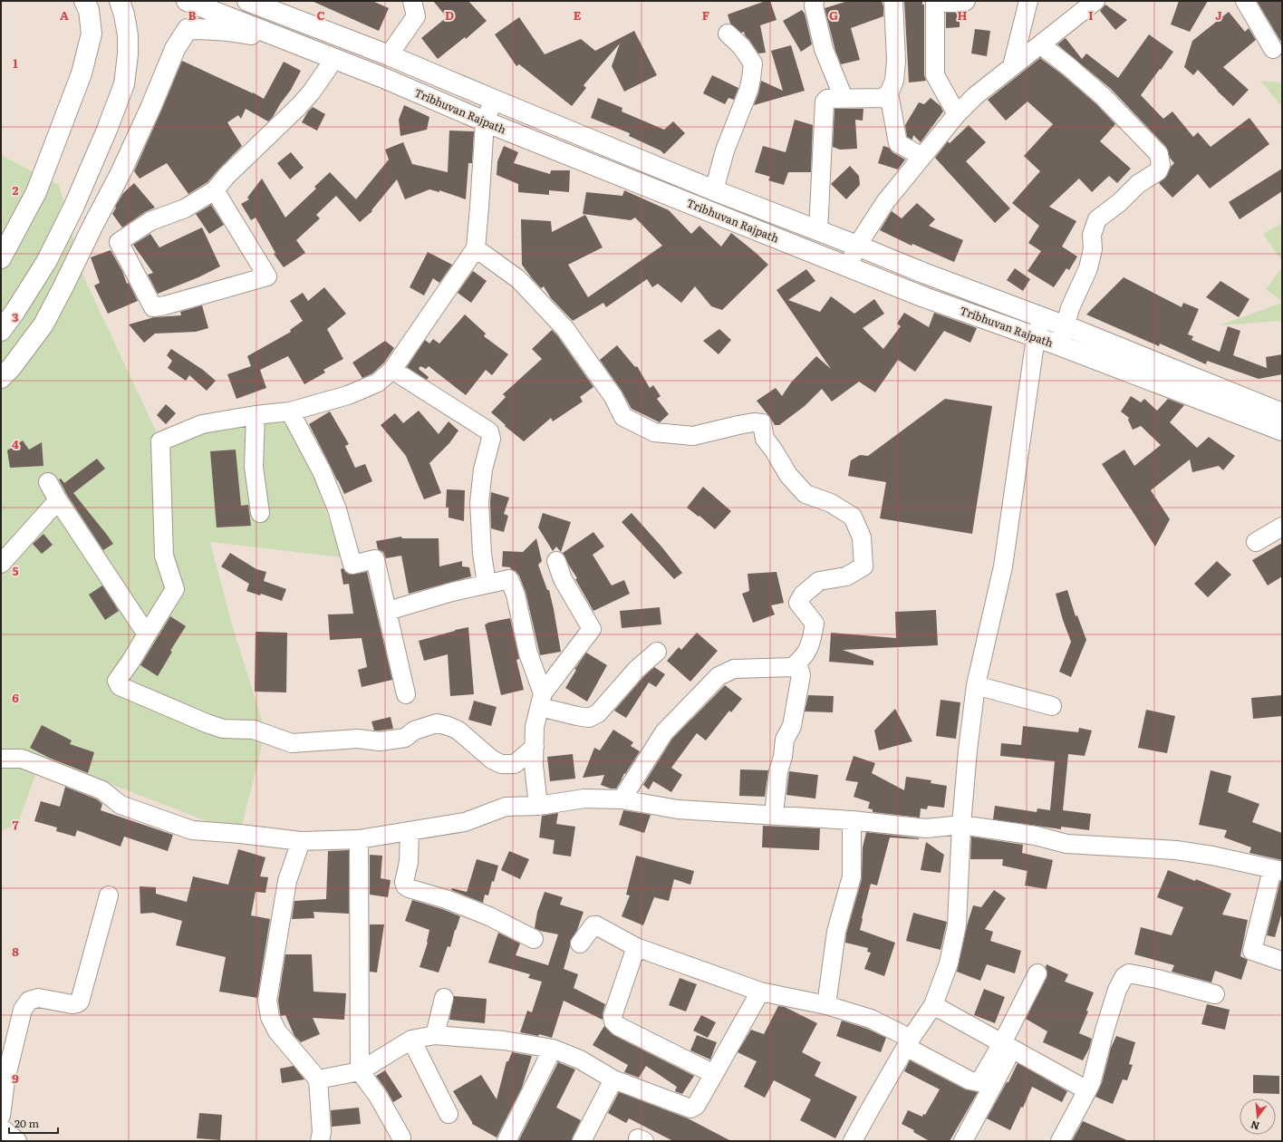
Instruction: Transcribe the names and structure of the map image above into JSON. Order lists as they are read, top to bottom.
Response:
{
  "streets": {
    "highway": ["Tribhuvan Rajpath"]
  },
  "scale_bar": "20 m",
  "north": "bottom",
  "grid": {
    "columns": [
      "A",
      "B",
      "C",
      "D",
      "E",
      "F",
      "G",
      "H",
      "I",
      "J"
    ],
    "rows": [
      "1",
      "2",
      "3",
      "4",
      "5",
      "6",
      "7",
      "8",
      "9"
    ]
  }
}
